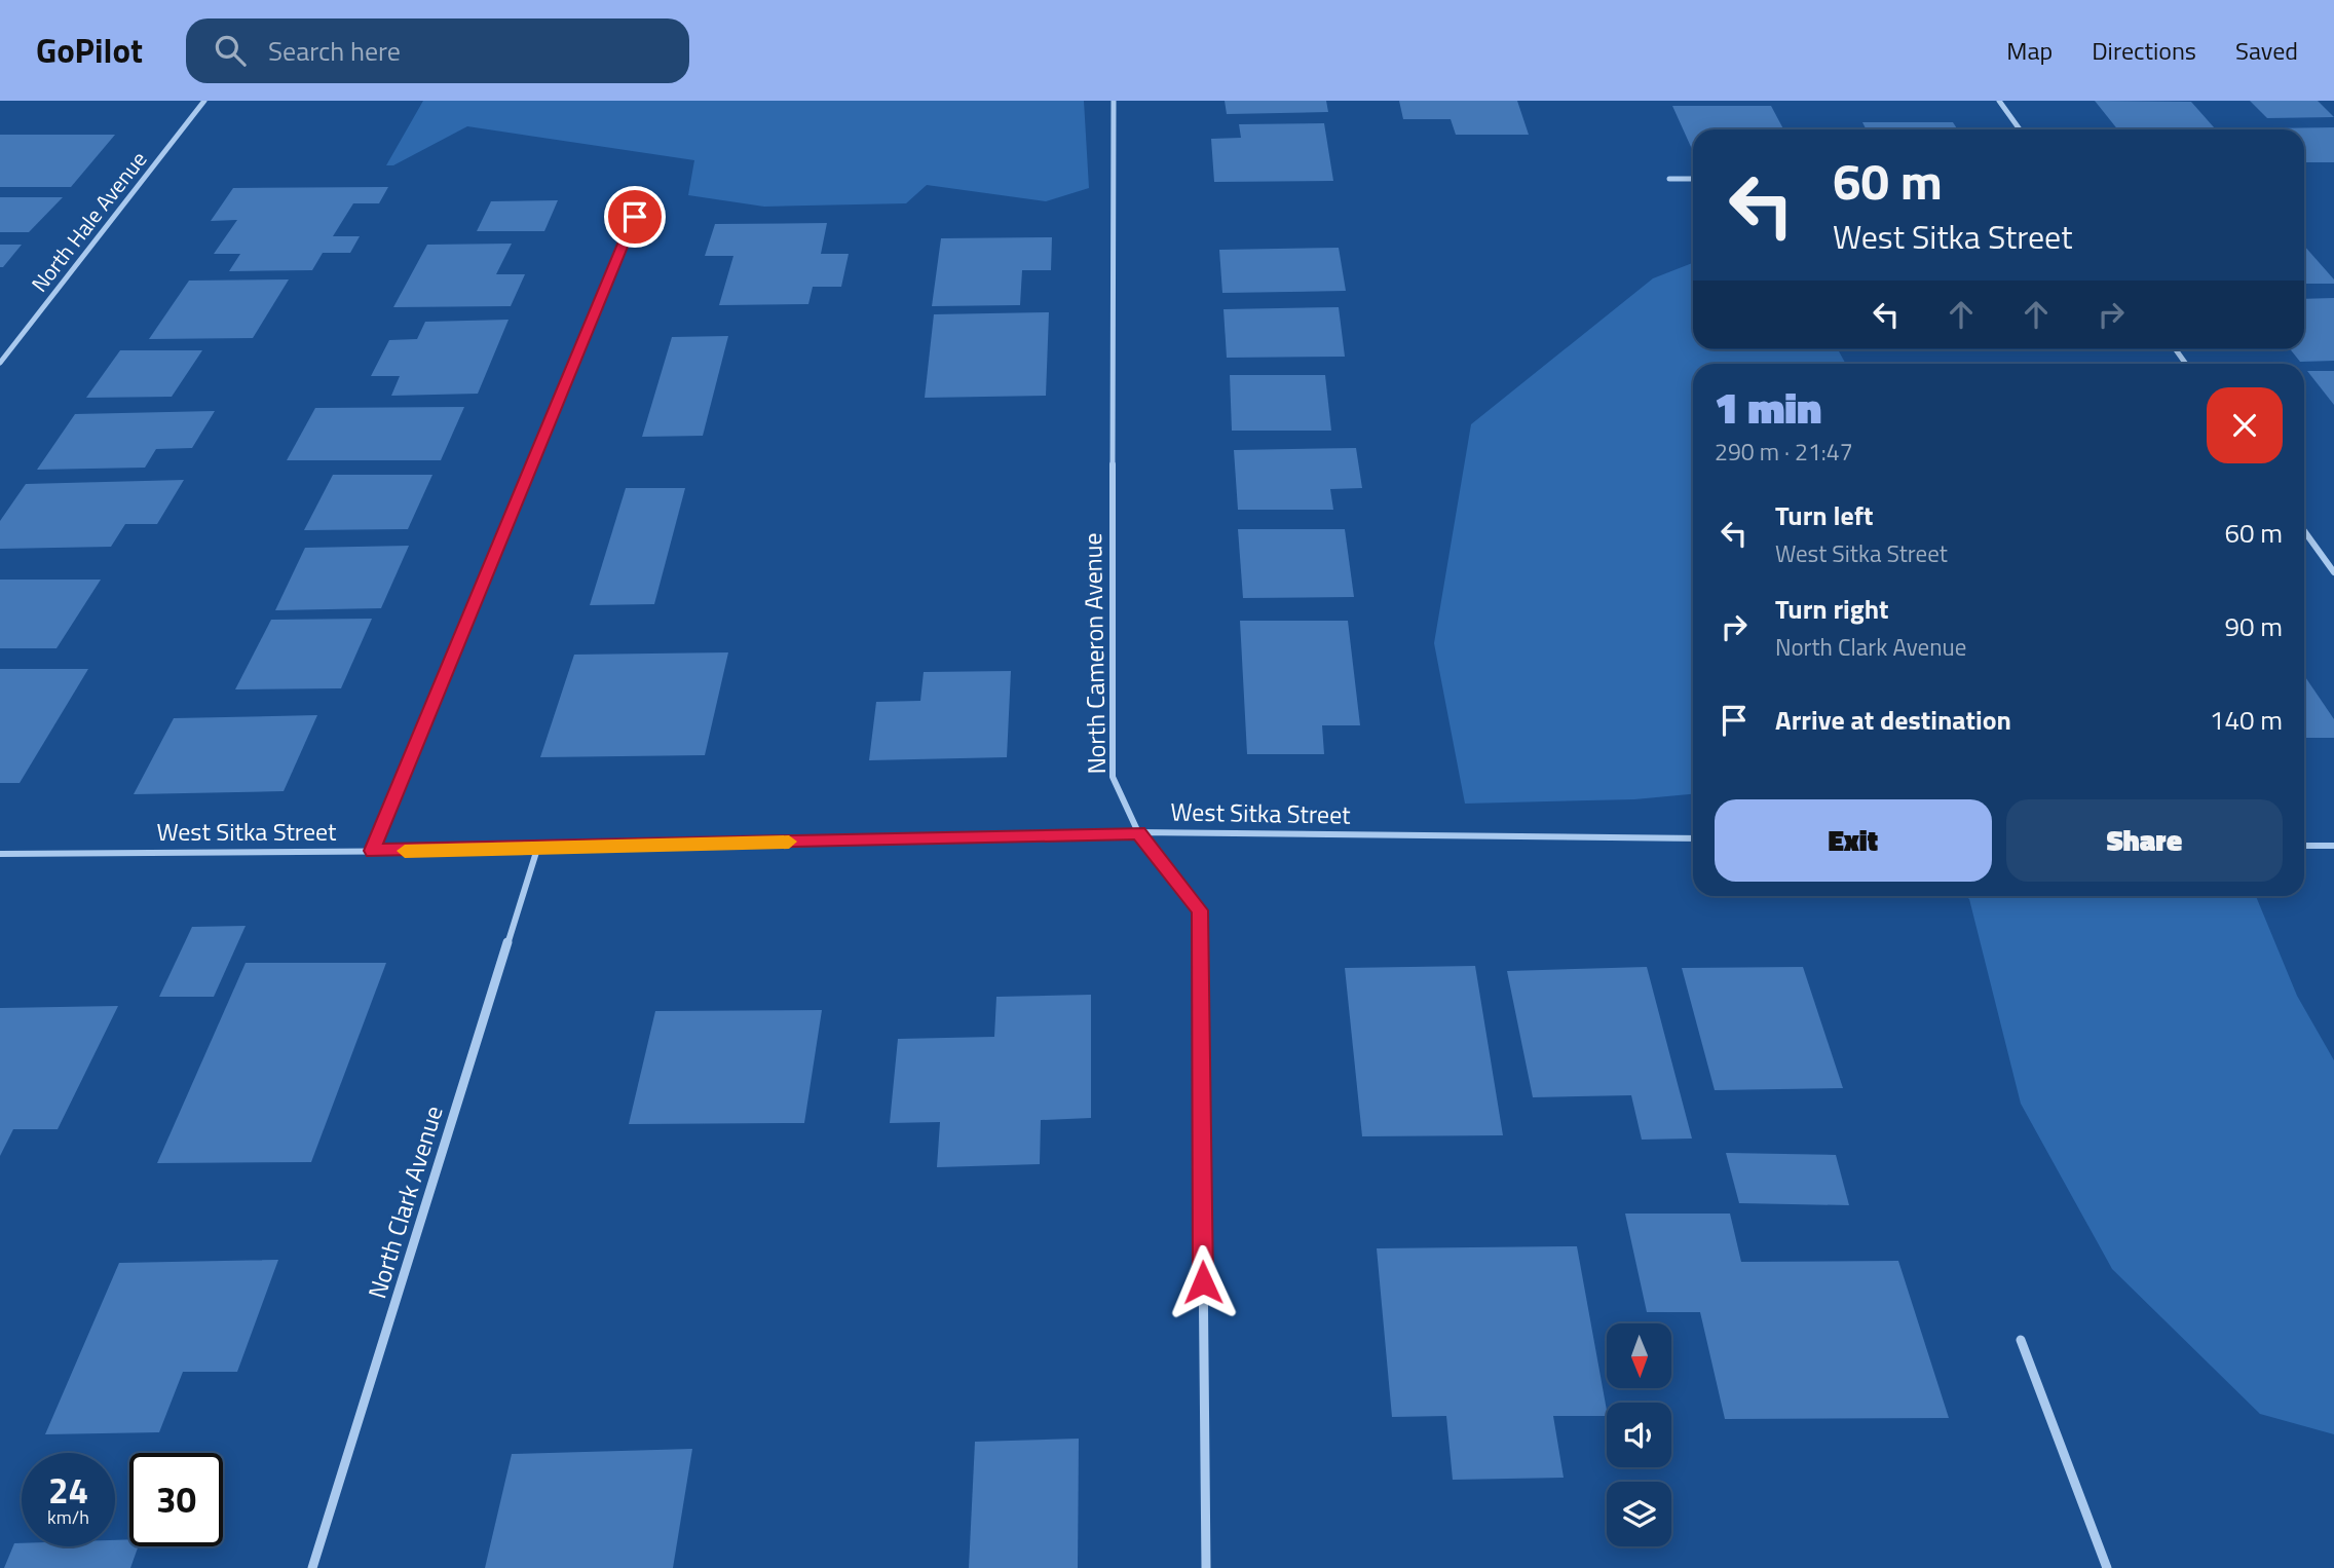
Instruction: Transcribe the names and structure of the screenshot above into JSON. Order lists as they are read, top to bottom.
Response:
{
  "streets": {
    "street": [
      "North Hale Avenue",
      "North Cameron Avenue",
      "West Sitka Street",
      "North Clark Avenue"
    ]
  },
  "crossings": [
    ["North Cameron Avenue", "West Sitka Street"],
    ["West Sitka Street", "North Clark Avenue"]
  ],
  "north": "bottom",
  "page": {
    "header": "GoPilot",
    "search": "Search here",
    "nav": ["Map", "Directions", "Saved"],
    "turn": ["60 m", "West Sitka Street"],
    "heading": ["1 min", "290 m · 21:47"],
    "list": [
      {
        "name": "Turn left",
        "note": "West Sitka Street",
        "value": "60 m"
      },
      {
        "name": "Turn right",
        "note": "North Clark Avenue",
        "value": "90 m"
      },
      {
        "name": "Arrive at destination",
        "value": "140 m"
      }
    ],
    "buttons": ["Exit", "Share"],
    "speed": "24 km/h",
    "limit": "30"
  }
}
